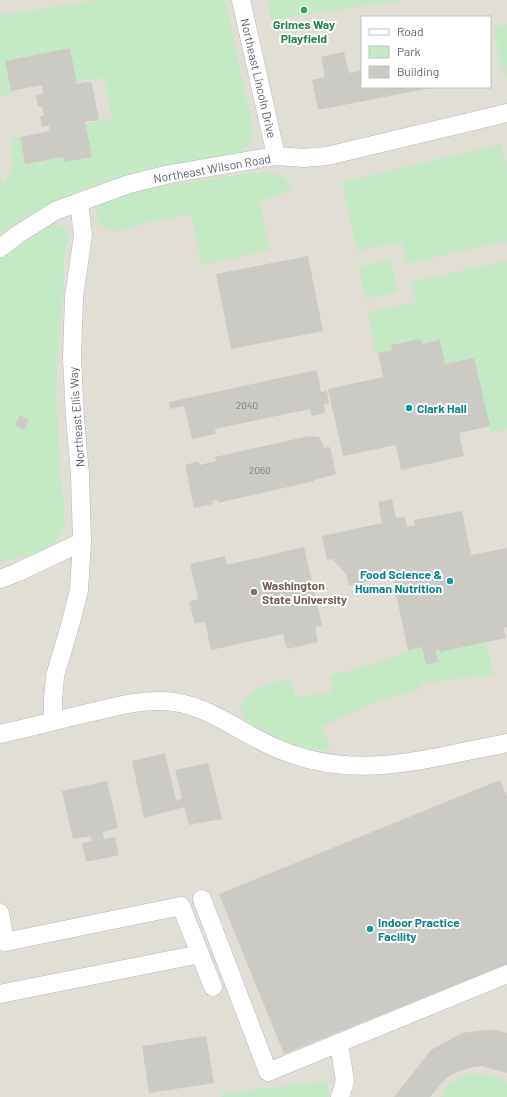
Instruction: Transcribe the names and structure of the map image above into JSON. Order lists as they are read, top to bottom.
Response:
{
  "streets": {
    "street": ["Northeast Lincoln Drive", "Northeast Wilson Road", "Northeast Ellis Way"]
  },
  "crossings": [
    ["Northeast Lincoln Drive", "Northeast Wilson Road"],
    ["Northeast Wilson Road", "Northeast Ellis Way"]
  ],
  "places": [
    "Grimes Way Playfield",
    "Clark Hall",
    "Food Science & Human Nutrition",
    "Washington State University",
    "Indoor Practice Facility"
  ],
  "house_numbers": ["2040", "2060"],
  "legend": ["Road", "Park", "Building"]
}
